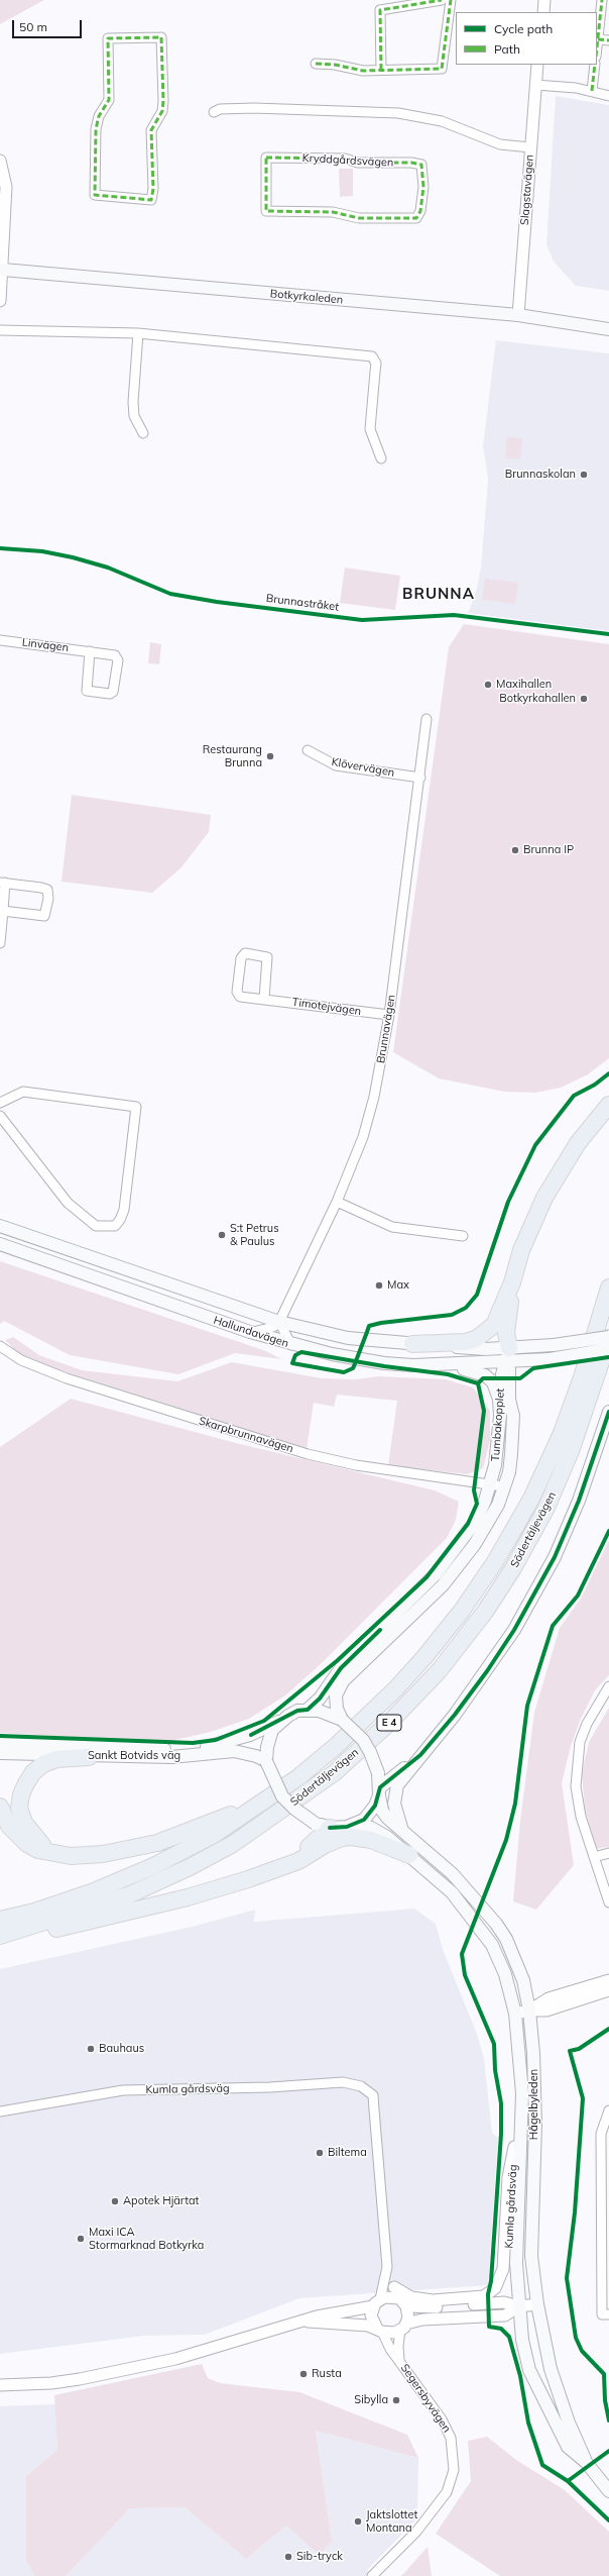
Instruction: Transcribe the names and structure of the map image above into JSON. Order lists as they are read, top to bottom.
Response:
{
  "streets": {
    "highway": ["Södertäljevägen", "E 4"],
    "main road": [
      "Botkyrkaleden",
      "Hallundavägen",
      "Tumbakopplet",
      "Sankt Botvids väg",
      "Hågelbyleden"
    ],
    "street": [
      "Kryddgårdsvägen",
      "Slagstavägen",
      "Linvägen",
      "Klövervägen",
      "Timotejvägen",
      "Brunnavägen",
      "Skarpbrunnavägen",
      "Kumla gårdsväg",
      "Segersbyvägen"
    ],
    "cycle path": ["Brunnastråket"]
  },
  "crossings": [
    ["Slagstavägen", "Botkyrkaleden"],
    ["Klövervägen", "Brunnavägen"],
    ["Timotejvägen", "Brunnavägen"],
    ["Brunnavägen", "Hallundavägen"],
    ["Hallundavägen", "Tumbakopplet"],
    ["Hallundavägen", "Södertäljevägen"],
    ["Tumbakopplet", "Skarpbrunnavägen"],
    ["Tumbakopplet", "Sankt Botvids väg"],
    ["Tumbakopplet", "Hågelbyleden"],
    ["Sankt Botvids väg", "Hågelbyleden"],
    ["Kumla gårdsväg", "Hågelbyleden"],
    ["Kumla gårdsväg", "Segersbyvägen"]
  ],
  "districts": ["BRUNNA"],
  "places": [
    "Brunnaskolan",
    "Maxihallen",
    "Botkyrkahallen",
    "Restaurang Brunna",
    "Brunna IP",
    "S:t Petrus & Paulus",
    "Max",
    "Bauhaus",
    "Biltema",
    "Apotek Hjärtat",
    "Maxi ICA Stormarknad Botkyrka",
    "Rusta",
    "Sibylla",
    "Jaktslottet Montana",
    "Sib-tryck"
  ],
  "legend": ["Cycle path", "Path"],
  "scale_bar": "50 m"
}
